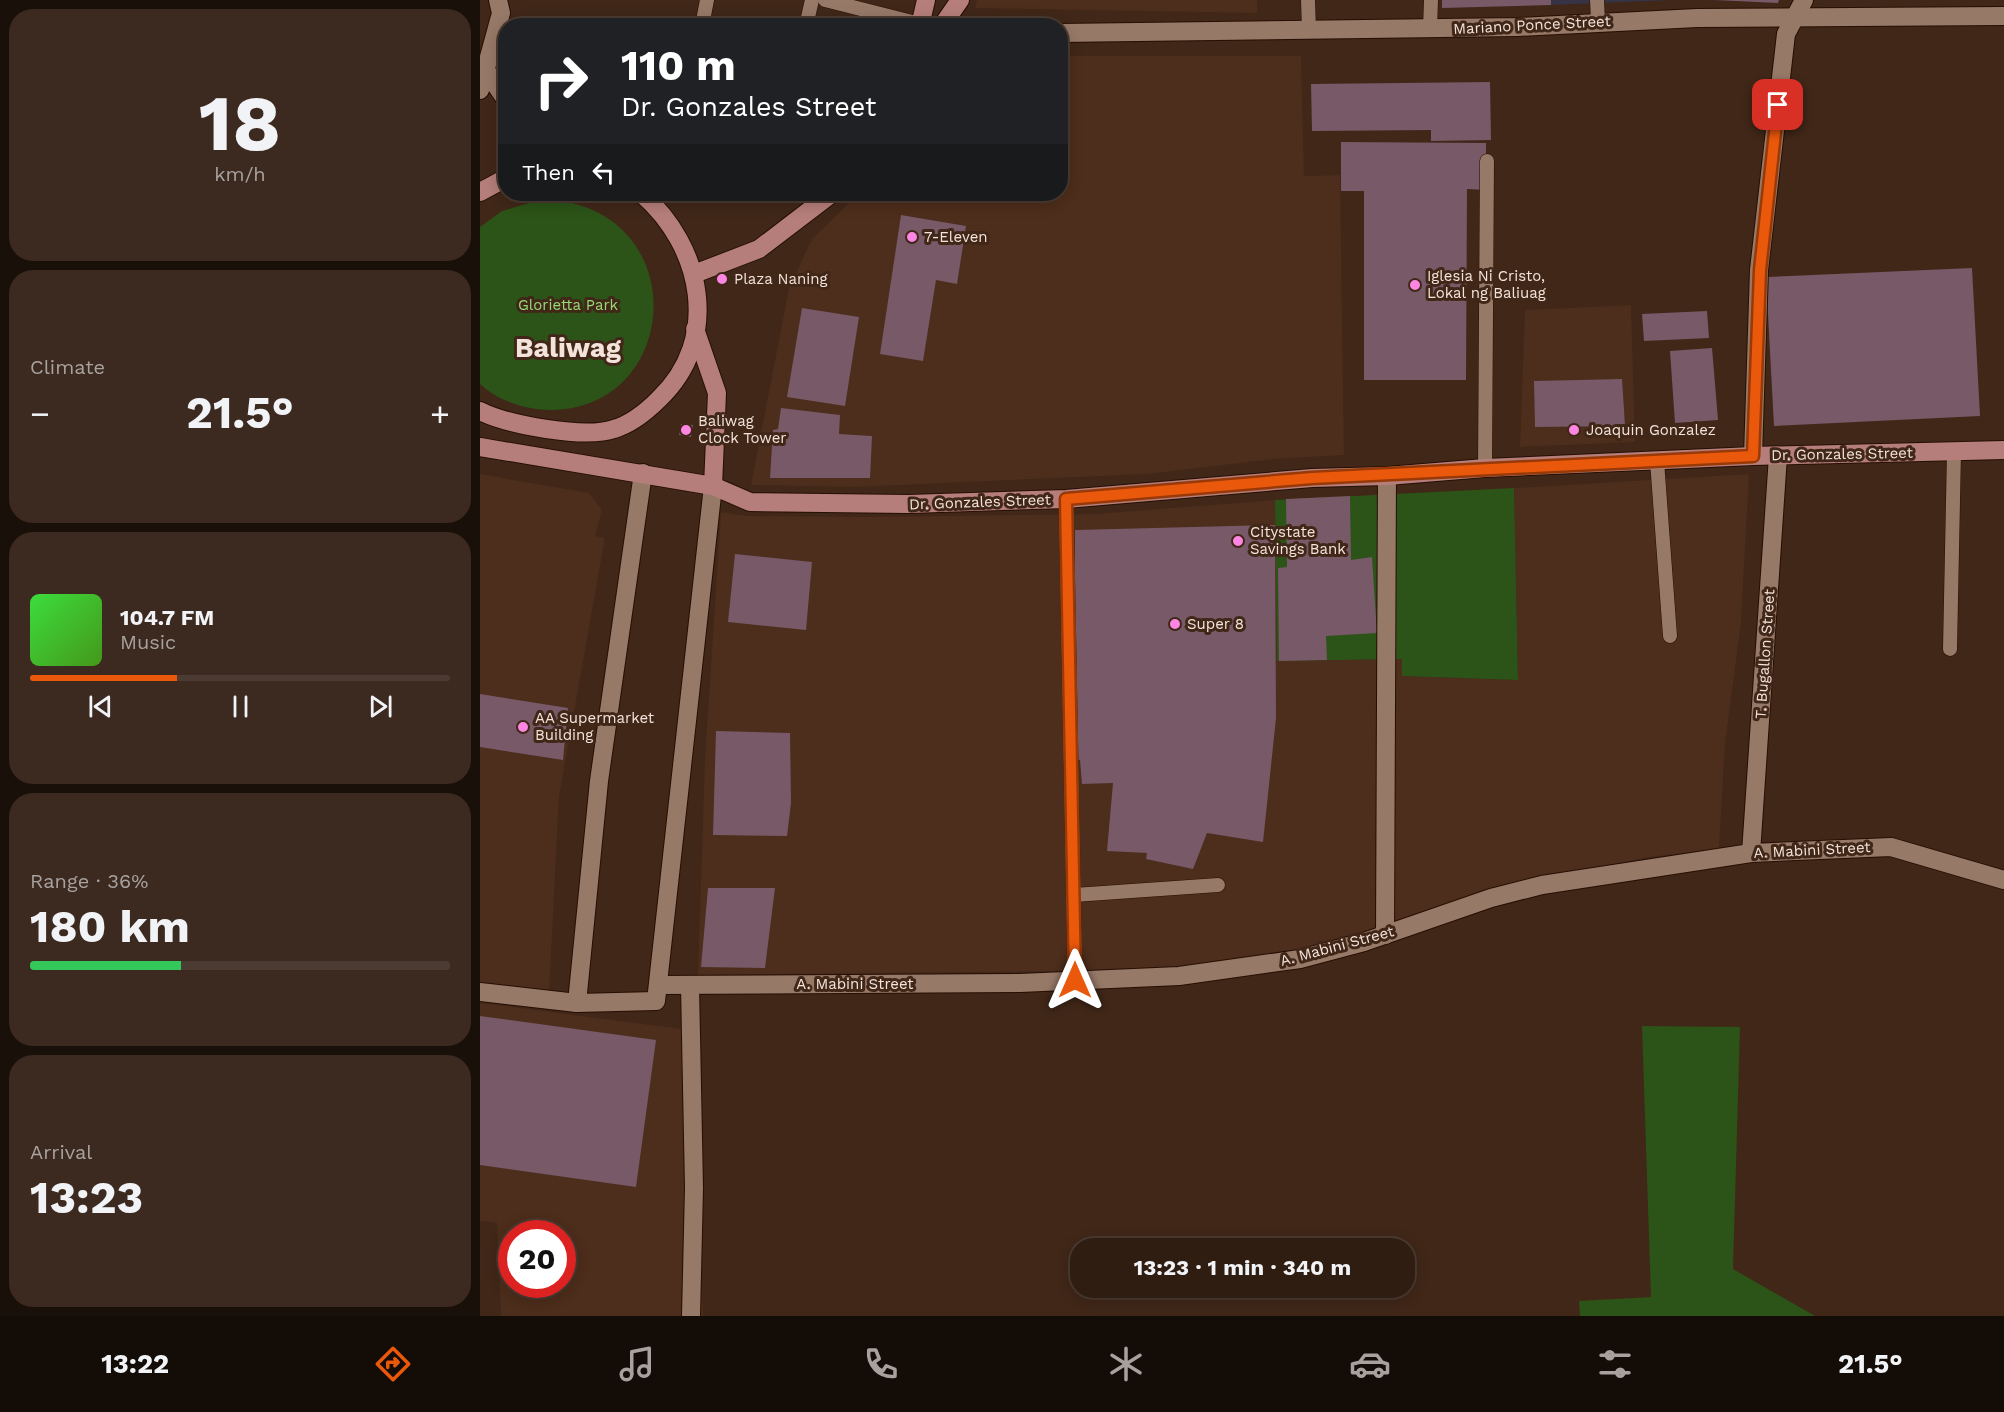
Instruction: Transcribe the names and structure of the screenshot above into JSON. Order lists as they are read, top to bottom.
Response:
{
  "streets": {
    "main road": ["Dr. Gonzales Street"],
    "street": ["Mariano Ponce Street", "T. Bugallon Street", "A. Mabini Street"]
  },
  "crossings": [
    ["Dr. Gonzales Street", "T. Bugallon Street"],
    ["T. Bugallon Street", "A. Mabini Street"]
  ],
  "districts": ["Baliwag"],
  "parks": ["Glorietta Park"],
  "places": [
    "7-Eleven",
    "Plaza Naning",
    "Iglesia Ni Cristo, Lokal ng Baliuag",
    "Baliwag Clock Tower",
    "Joaquin Gonzalez",
    "Citystate Savings Bank",
    "Super 8",
    "AA Supermarket Building"
  ],
  "page": {
    "tile": [
      ["18", "km/h"],
      "Climate",
      ["Range · 36%", "180 km"],
      ["Arrival", "13:23"]
    ],
    "turn": ["110 m", "Dr. Gonzales Street"],
    "then": "Then",
    "heat": ["−", "21.5°", "+"],
    "song": ["104.7 FM", "Music"],
    "limit": "20",
    "trip": "13:23 · 1 min · 340 m",
    "tabs": ["13:22", "21.5°"]
  }
}
